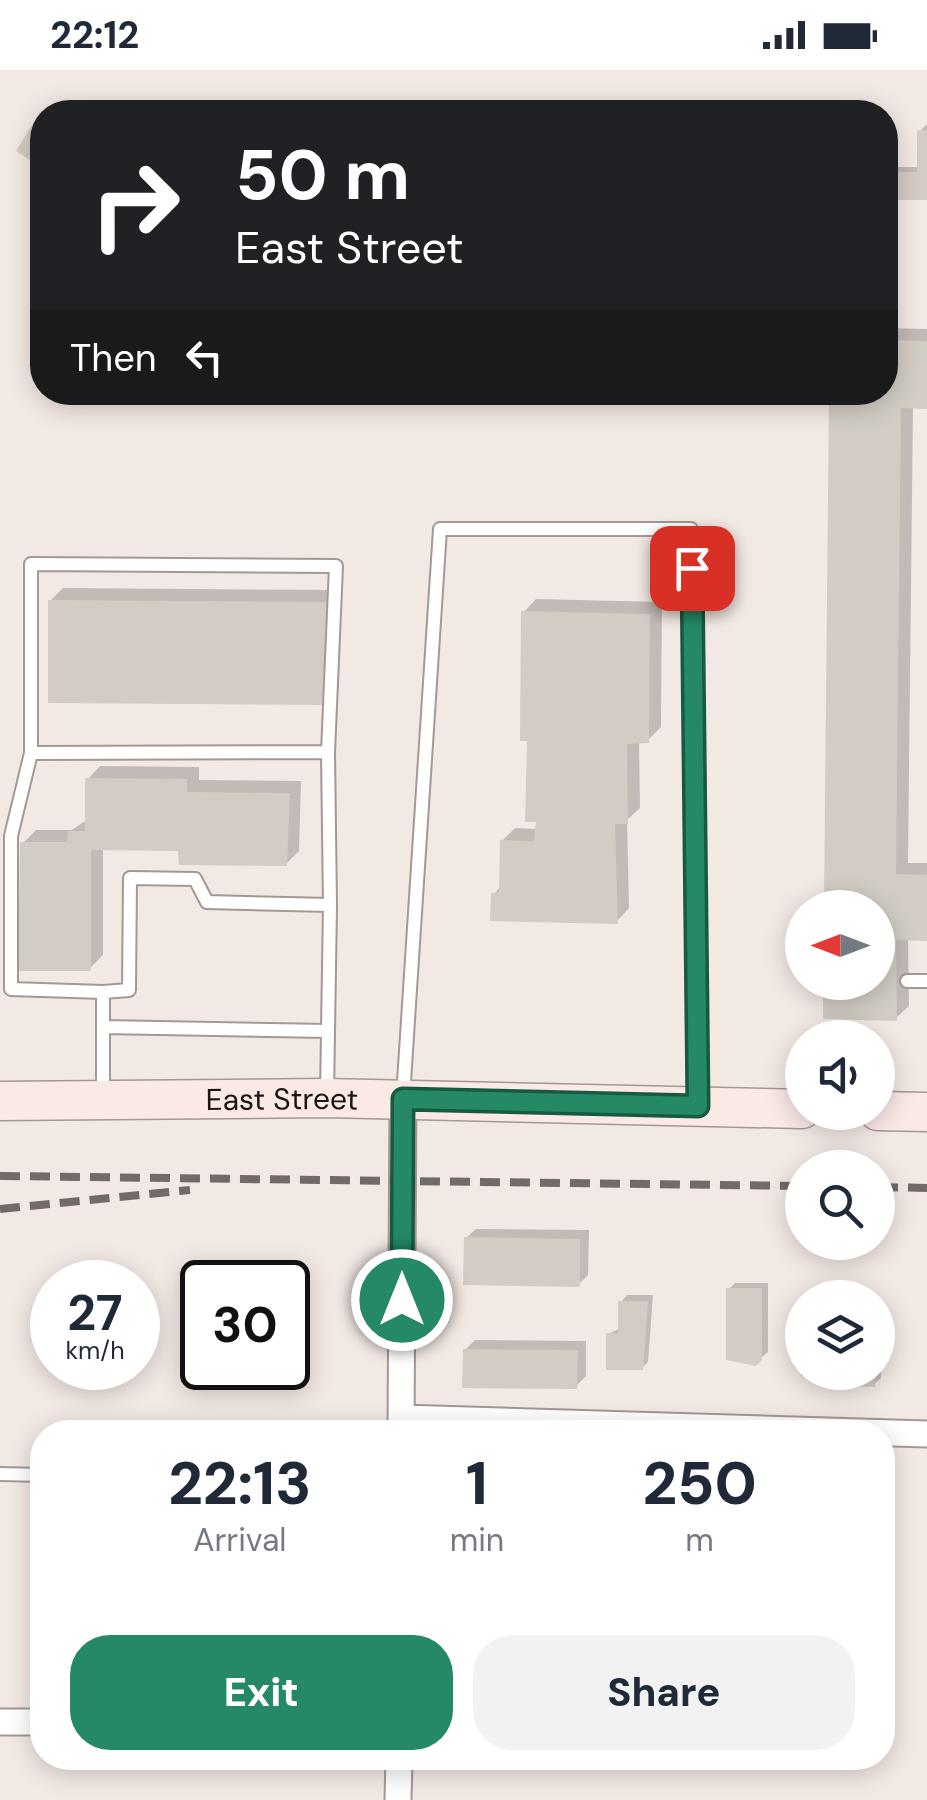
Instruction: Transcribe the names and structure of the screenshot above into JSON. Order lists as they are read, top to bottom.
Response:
{
  "streets": {
    "main road": ["East Street"]
  },
  "north": "left",
  "page": {
    "status": "22:12",
    "turn": ["50 m", "East Street"],
    "then": "Then",
    "speed": "27 km/h",
    "limit": "30",
    "eta": [
      "22:13",
      "Arrival",
      "1",
      "min",
      "250",
      "m"
    ],
    "buttons": ["Exit", "Share"]
  }
}
